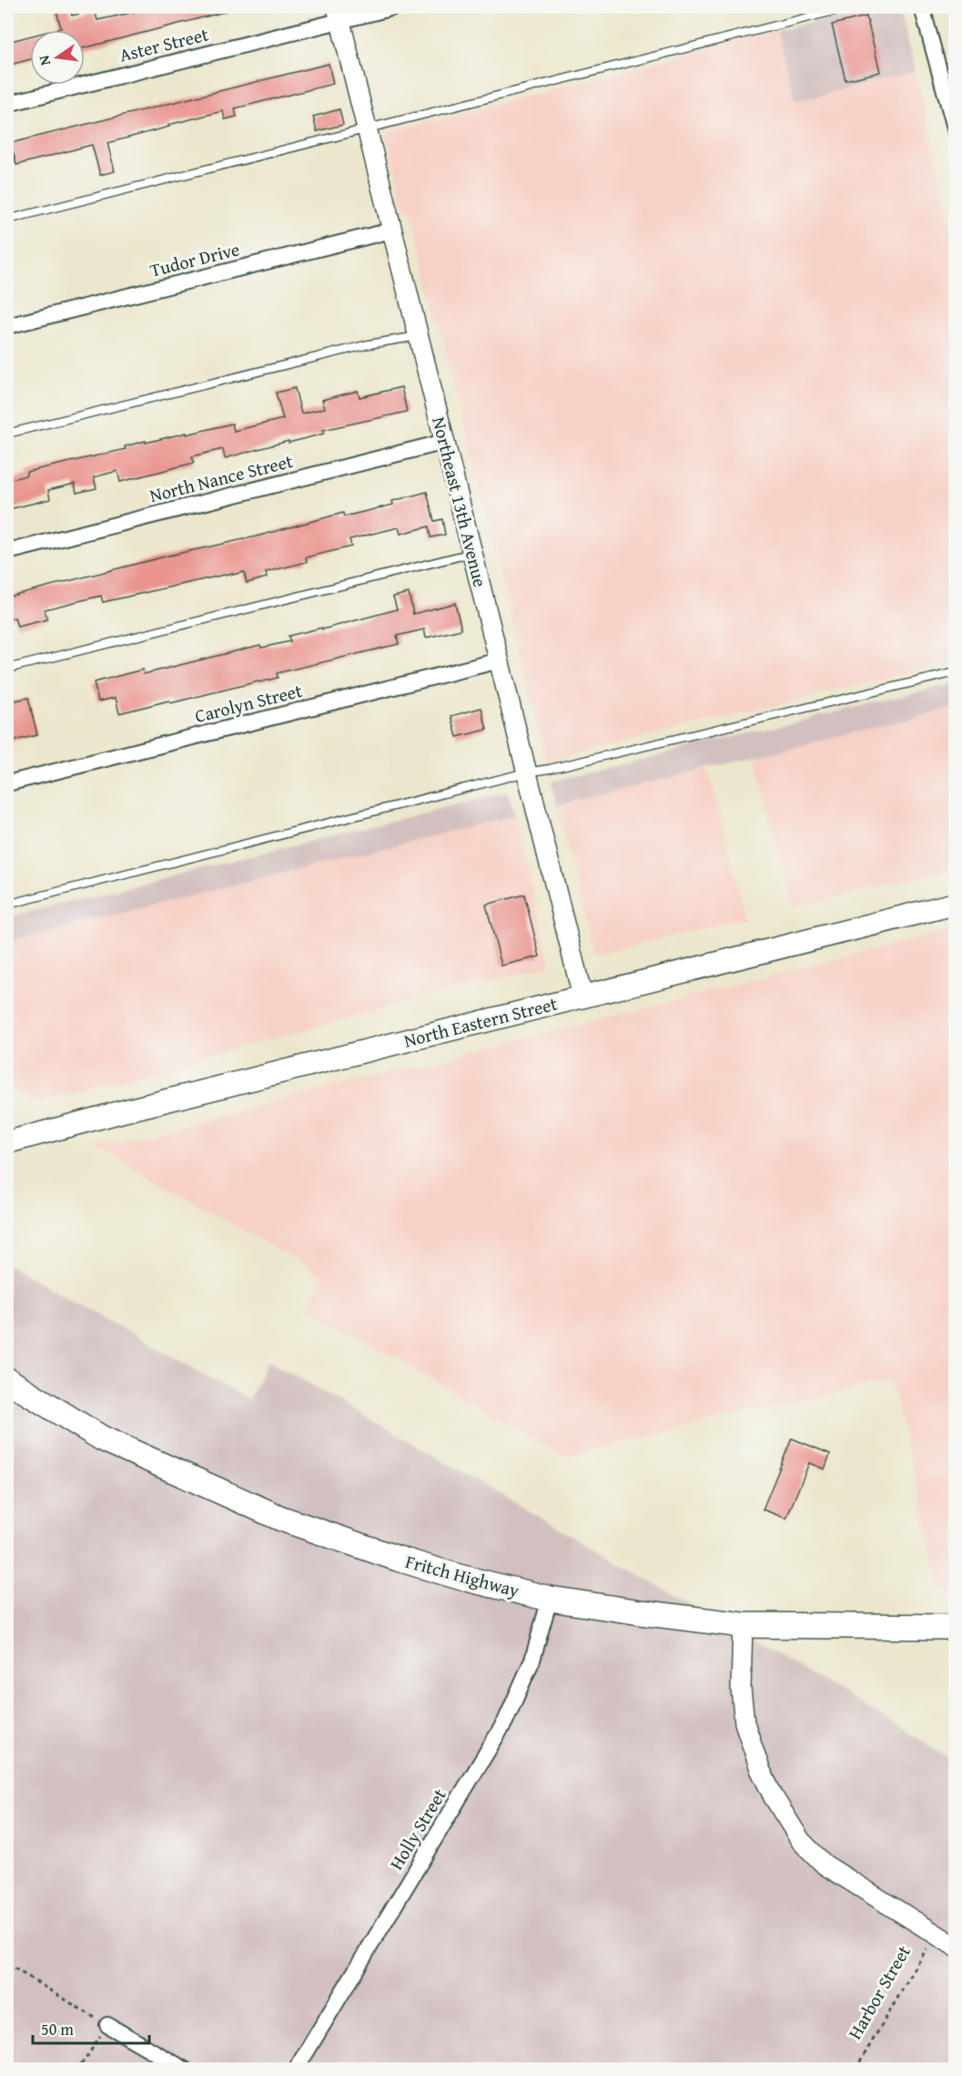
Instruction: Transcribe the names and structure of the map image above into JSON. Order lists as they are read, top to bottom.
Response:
{
  "streets": {
    "main road": ["North Eastern Street", "Fritch Highway"],
    "street": [
      "Aster Street",
      "Tudor Drive",
      "North Nance Street",
      "Northeast 13th Avenue",
      "Carolyn Street",
      "Holly Street"
    ],
    "path": ["Harbor Street"]
  },
  "crossings": [
    ["Aster Street", "Northeast 13th Avenue"],
    ["Tudor Drive", "Northeast 13th Avenue"],
    ["North Nance Street", "Northeast 13th Avenue"],
    ["Northeast 13th Avenue", "Carolyn Street"],
    ["Northeast 13th Avenue", "North Eastern Street"],
    ["Fritch Highway", "Holly Street"]
  ],
  "scale_bar": "50 m",
  "north": "left"
}
